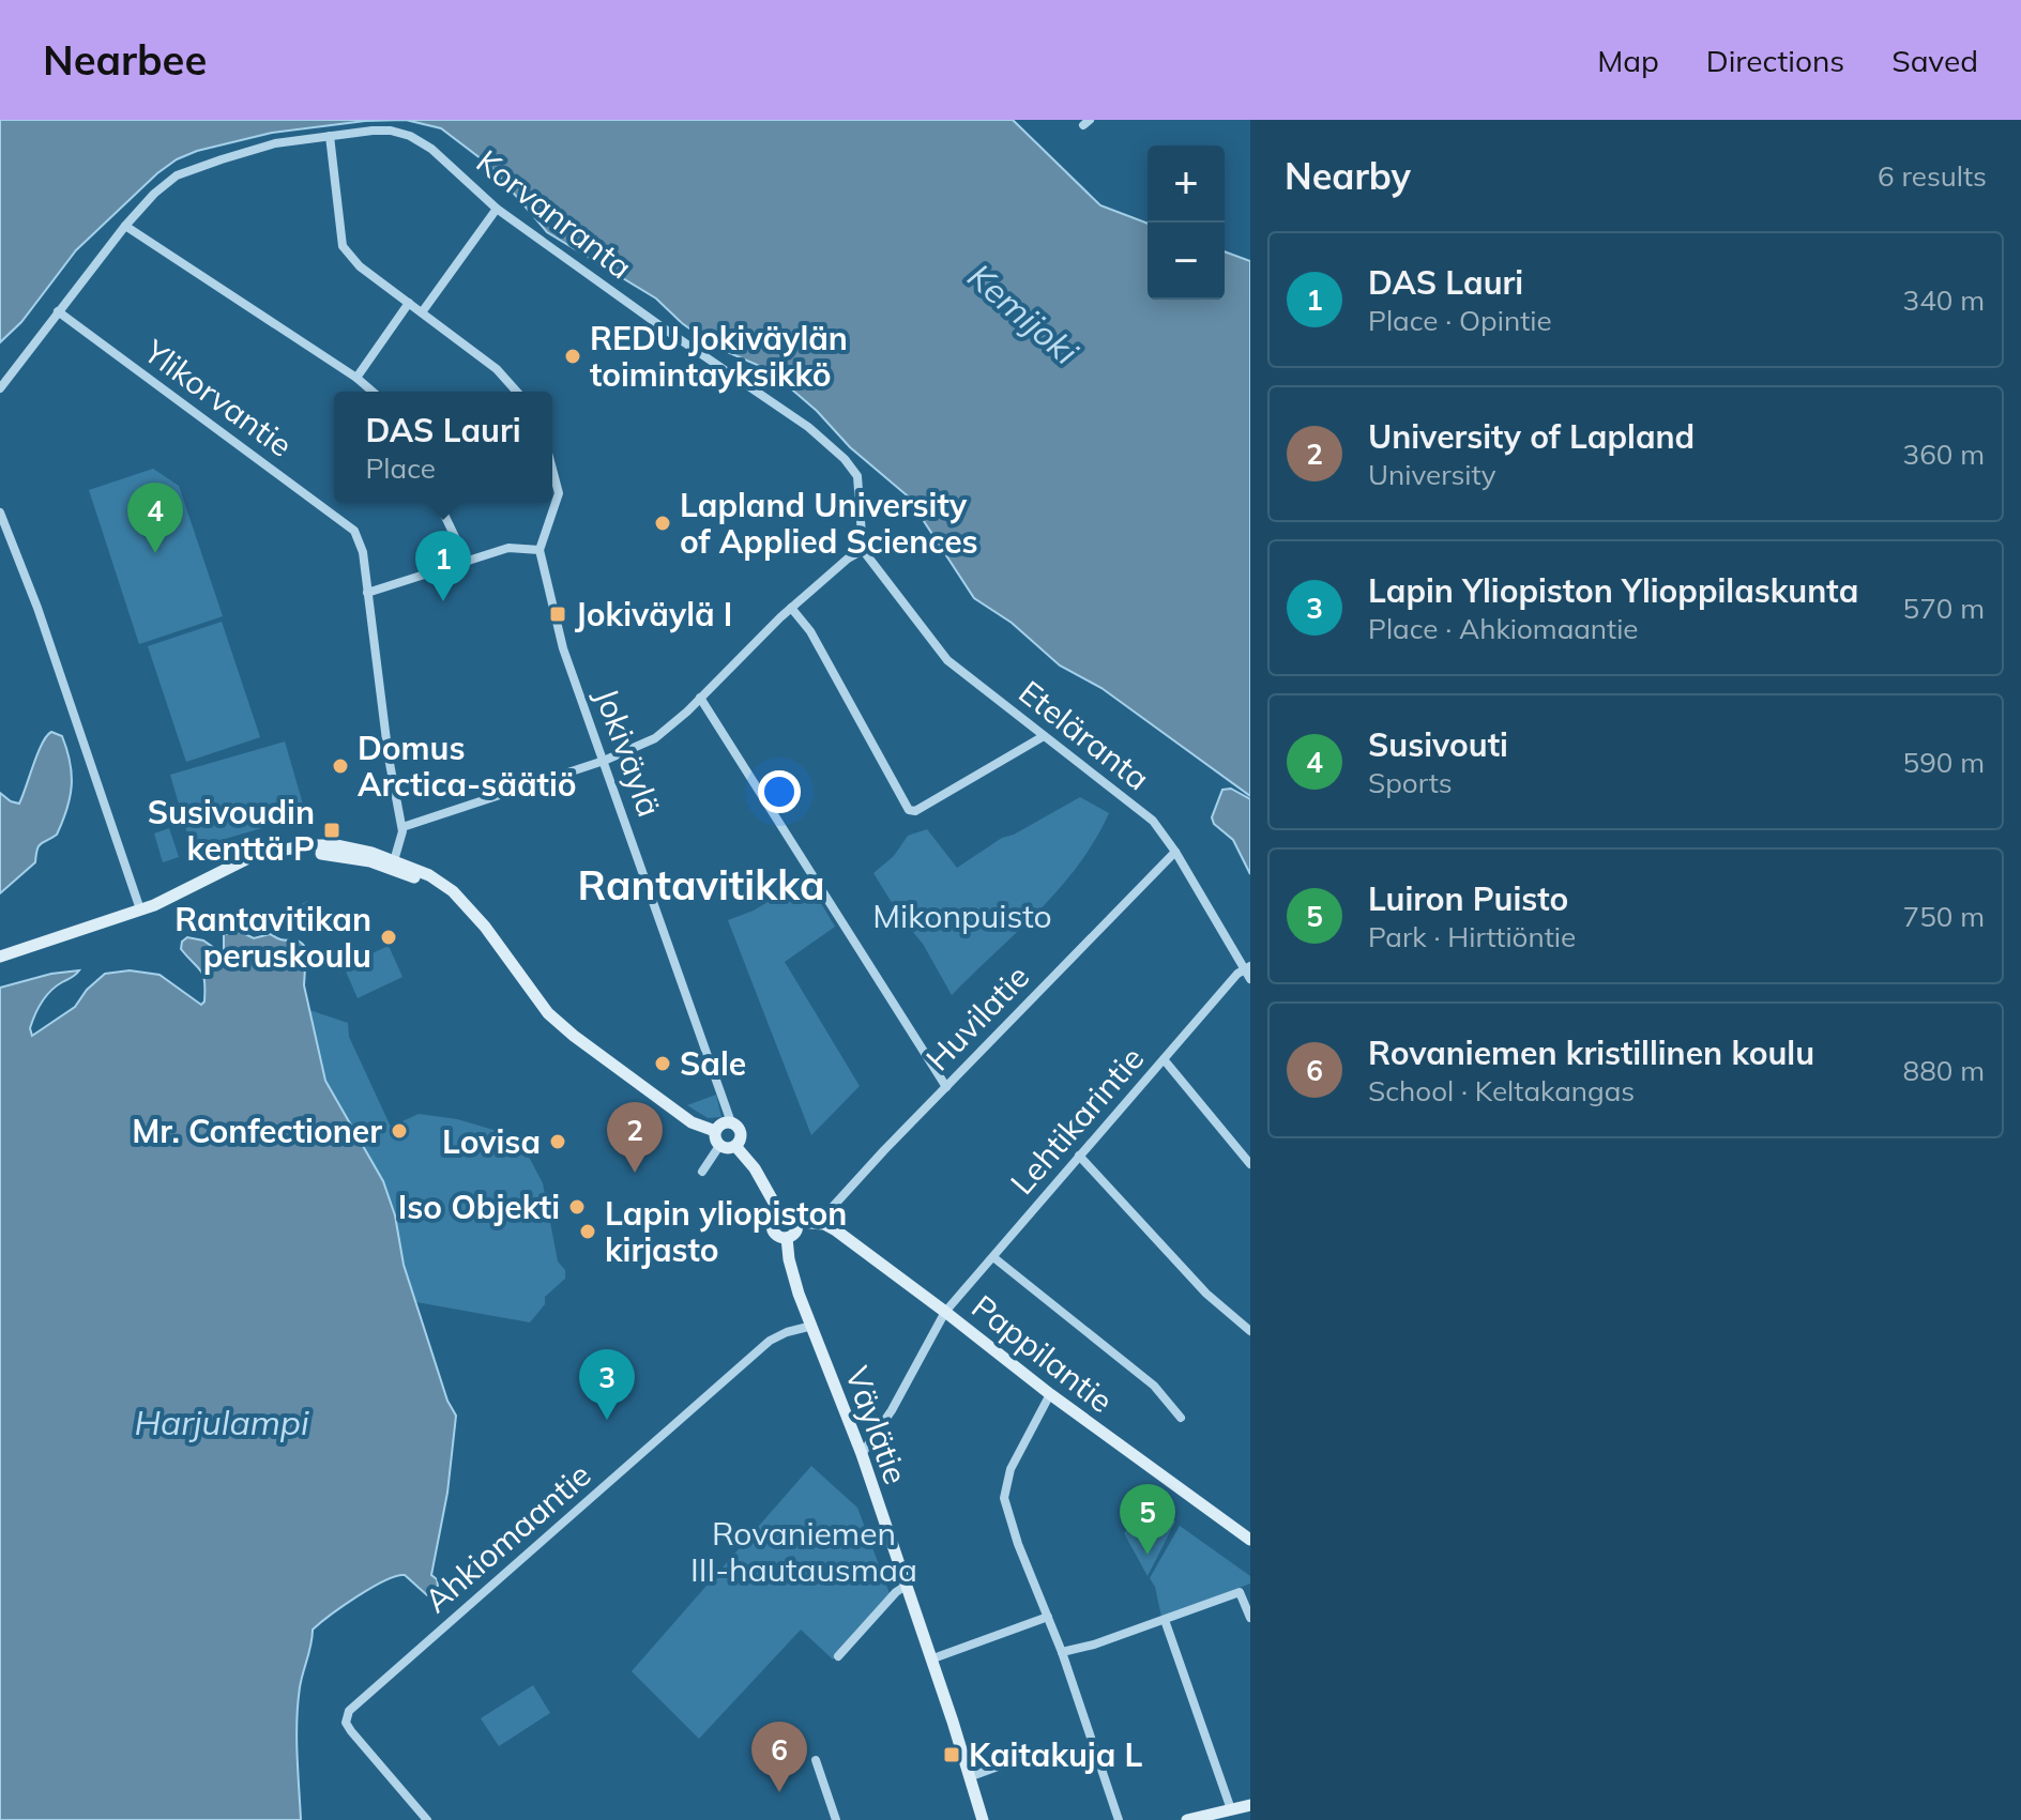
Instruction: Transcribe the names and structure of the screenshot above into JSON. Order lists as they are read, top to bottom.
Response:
{
  "streets": {
    "street": [
      "Korvanranta",
      "Ylikorvantie",
      "Eteläranta",
      "Jokiväylä",
      "Huvilatie",
      "Lehtikarintie",
      "Pappilantie",
      "Väylätie",
      "Ahkiomaantie"
    ]
  },
  "crossings": [
    ["Korvanranta", "Ylikorvantie"],
    ["Korvanranta", "Eteläranta"],
    ["Eteläranta", "Huvilatie"],
    ["Eteläranta", "Lehtikarintie"],
    ["Huvilatie", "Pappilantie"],
    ["Lehtikarintie", "Pappilantie"],
    ["Lehtikarintie", "Väylätie"],
    ["Väylätie", "Ahkiomaantie"]
  ],
  "districts": ["Rantavitikka"],
  "water": ["Kemijoki", "Harjulampi"],
  "parks": ["Mikonpuisto", "Rovaniemen III-hautausmaa"],
  "places": {
    "other": [
      "REDU Jokiväylän toimintayksikkö",
      "Lapland University of Applied Sciences",
      "Domus Arctica-säätiö",
      "Rantavitikan peruskoulu",
      "Sale",
      "Mr. Confectioner",
      "Lovisa",
      "Iso Objekti",
      "Lapin yliopiston kirjasto"
    ],
    "transit": ["Jokiväylä I", "Susivoudin kenttä P", "Kaitakuja L"]
  },
  "page": {
    "header": "Nearbee",
    "nav": ["Map", "Directions", "Saved"],
    "heading": ["Nearby", "6 results"],
    "map_buttons": ["+", "−"],
    "list": [
      {
        "mark": "1",
        "name": "DAS Lauri",
        "note": "Place · Opintie",
        "value": "340 m"
      },
      {
        "mark": "2",
        "name": "University of Lapland",
        "note": "University",
        "value": "360 m"
      },
      {
        "mark": "3",
        "name": "Lapin Yliopiston Ylioppilaskunta",
        "note": "Place · Ahkiomaantie",
        "value": "570 m"
      },
      {
        "mark": "4",
        "name": "Susivouti",
        "note": "Sports",
        "value": "590 m"
      },
      {
        "mark": "5",
        "name": "Luiron Puisto",
        "note": "Park · Hirttiöntie",
        "value": "750 m"
      },
      {
        "mark": "6",
        "name": "Rovaniemen kristillinen koulu",
        "note": "School · Keltakangas",
        "value": "880 m"
      }
    ],
    "popup": ["DAS Lauri", "Place"],
    "pins": [
      "4",
      "1",
      "2",
      "3",
      "5",
      "6"
    ]
  }
}
